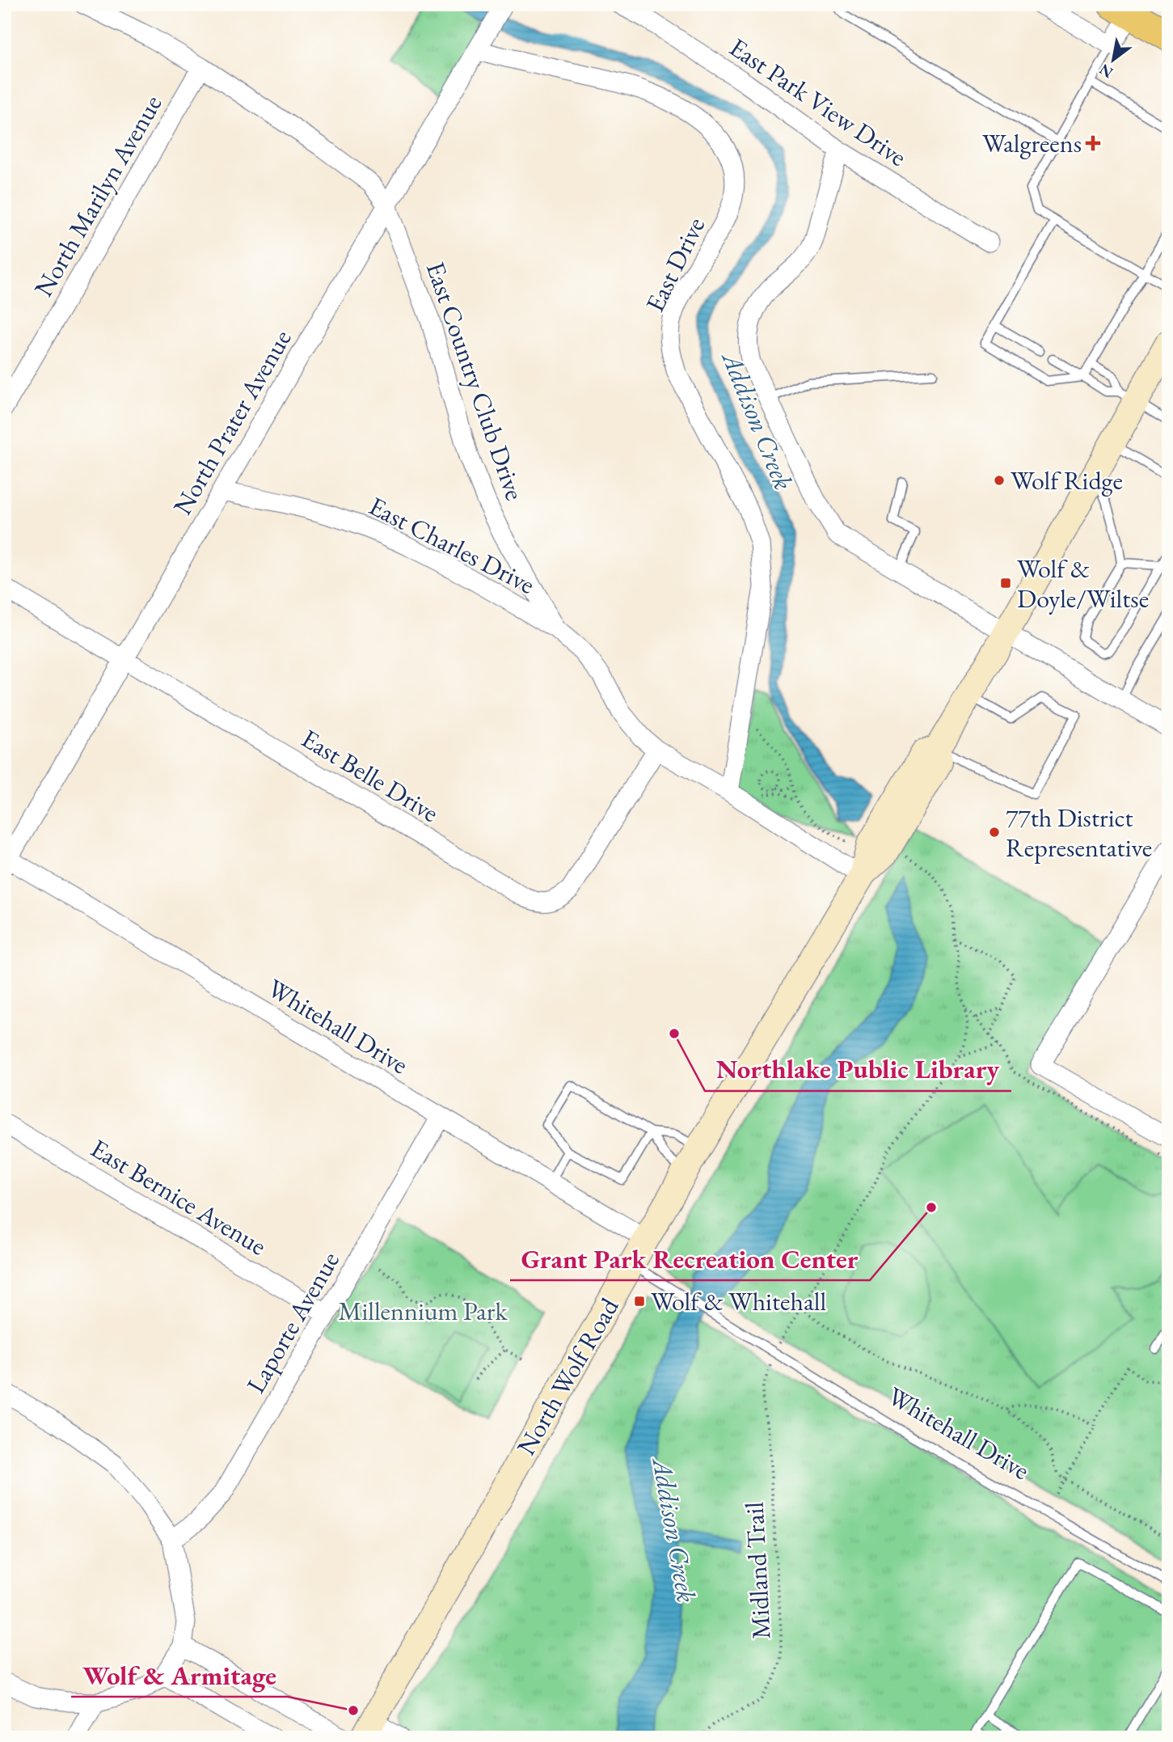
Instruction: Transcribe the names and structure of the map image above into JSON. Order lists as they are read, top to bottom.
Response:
{
  "streets": {
    "main road": ["North Wolf Road"],
    "street": [
      "East Park View Drive",
      "North Marilyn Avenue",
      "East Drive",
      "East Country Club Drive",
      "North Prater Avenue",
      "East Charles Drive",
      "East Belle Drive",
      "Whitehall Drive",
      "East Bernice Avenue",
      "Laporte Avenue"
    ],
    "path": ["Midland Trail"]
  },
  "crossings": [
    ["North Marilyn Avenue", "East Country Club Drive"],
    ["East Drive", "East Country Club Drive"],
    ["East Drive", "North Prater Avenue"],
    ["East Country Club Drive", "North Prater Avenue"],
    ["East Country Club Drive", "East Charles Drive"],
    ["East Country Club Drive", "East Belle Drive"],
    ["East Country Club Drive", "North Wolf Road"],
    ["North Prater Avenue", "East Charles Drive"],
    ["North Prater Avenue", "East Belle Drive"],
    ["North Prater Avenue", "Whitehall Drive"],
    ["Whitehall Drive", "Laporte Avenue"],
    ["Whitehall Drive", "North Wolf Road"],
    ["East Bernice Avenue", "Laporte Avenue"]
  ],
  "water": ["Addison Creek"],
  "parks": ["Millennium Park"],
  "places": {
    "health": ["Walgreens"],
    "other": [
      "Wolf Ridge",
      "77th District Representative",
      "Northlake Public Library",
      "Grant Park Recreation Center",
      "Wolf & Armitage"
    ],
    "transit": ["Wolf & Doyle/Wiltse", "Wolf & Whitehall"]
  },
  "north": "bottom left"
}
